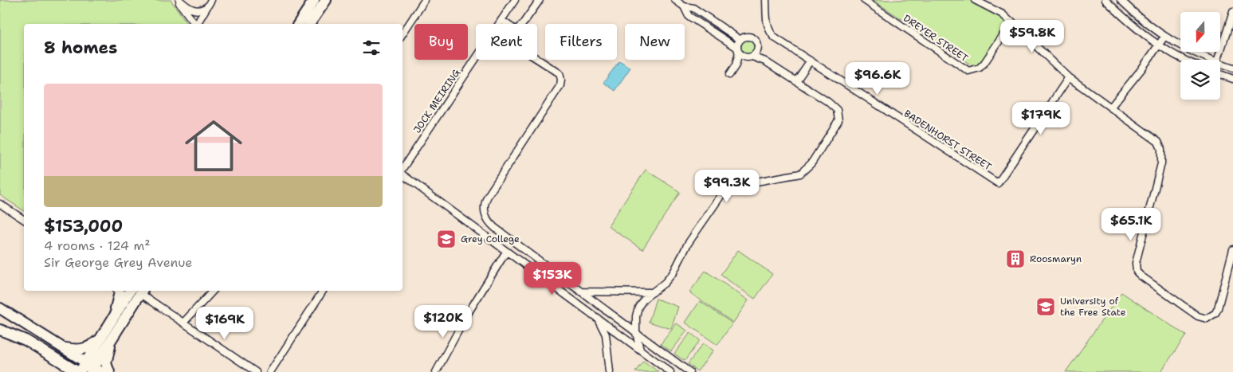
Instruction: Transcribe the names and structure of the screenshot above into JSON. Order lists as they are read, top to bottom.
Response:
{
  "streets": {
    "street": ["DREYER STREET", "JOCK MEIRING", "BADENHORST STREET"]
  },
  "places": {
    "school or university": ["Grey College", "University of the Free State"],
    "building": ["Roosmaryn"]
  },
  "north": "bottom",
  "page": {
    "price": [
      "$59.8K",
      "$96.6K",
      "$179K",
      "$99.3K",
      "$65.1K",
      "$153K",
      "$120K",
      "$169K"
    ],
    "chip": [
      "Buy",
      "Rent",
      "Filters",
      "New"
    ],
    "heading": "8 homes",
    "list": [
      {
        "name": "$153,000",
        "note": "4 rooms · 124 m² · Sir George Grey Avenue"
      }
    ]
  }
}
